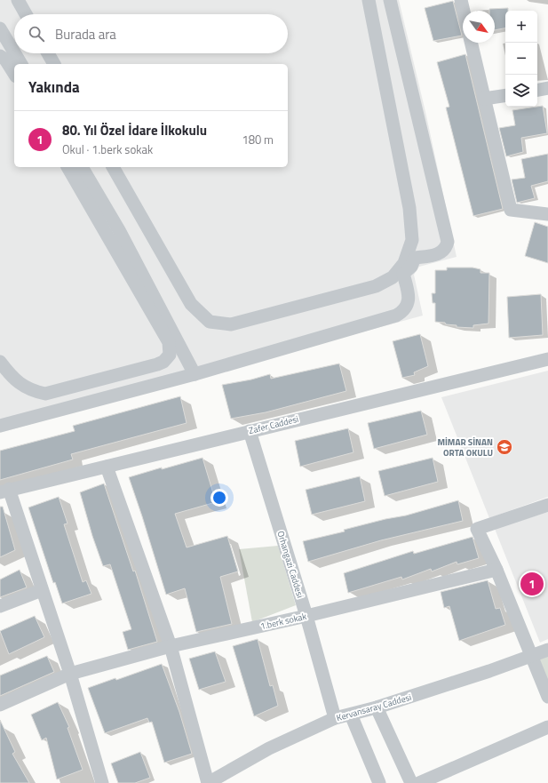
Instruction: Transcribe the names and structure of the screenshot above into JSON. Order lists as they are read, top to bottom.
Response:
{
  "streets": {
    "street": [
      "Zafer Caddesi",
      "Orhangazi Caddesi",
      "1.berk sokak",
      "Kervansaray Caddesi"
    ]
  },
  "crossings": [
    ["Zafer Caddesi", "Orhangazi Caddesi"],
    ["Orhangazi Caddesi", "1.berk sokak"],
    ["Orhangazi Caddesi", "Kervansaray Caddesi"]
  ],
  "places": {
    "school or university": ["MİMAR SİNAN ORTA OKULU"]
  },
  "north": "bottom right",
  "page": {
    "map_buttons": ["+", "−"],
    "search": "Burada ara",
    "heading": "Yakında",
    "list": [
      {
        "mark": "1",
        "name": "80. Yıl Özel İdare İlkokulu",
        "note": "Okul · 1.berk sokak",
        "value": "180 m"
      }
    ],
    "pins": "1"
  }
}
